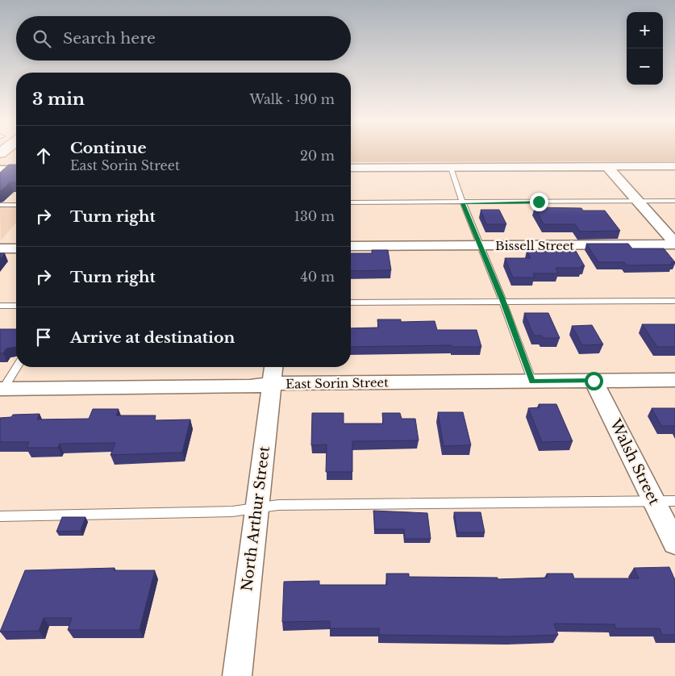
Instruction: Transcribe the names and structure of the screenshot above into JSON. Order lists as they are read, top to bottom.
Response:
{
  "streets": {
    "street": [
      "Bissell Street",
      "East Sorin Street",
      "Walsh Street",
      "North Arthur Street"
    ]
  },
  "crossings": [
    ["East Sorin Street", "Walsh Street"],
    ["East Sorin Street", "North Arthur Street"]
  ],
  "page": {
    "map_buttons": ["+", "−"],
    "search": "Search here",
    "heading": ["3 min", "Walk · 190 m"],
    "list": [
      ["Continue", "East Sorin Street", "20 m"],
      ["Turn right", "130 m"],
      ["Turn right", "40 m"],
      "Arrive at destination"
    ]
  }
}
